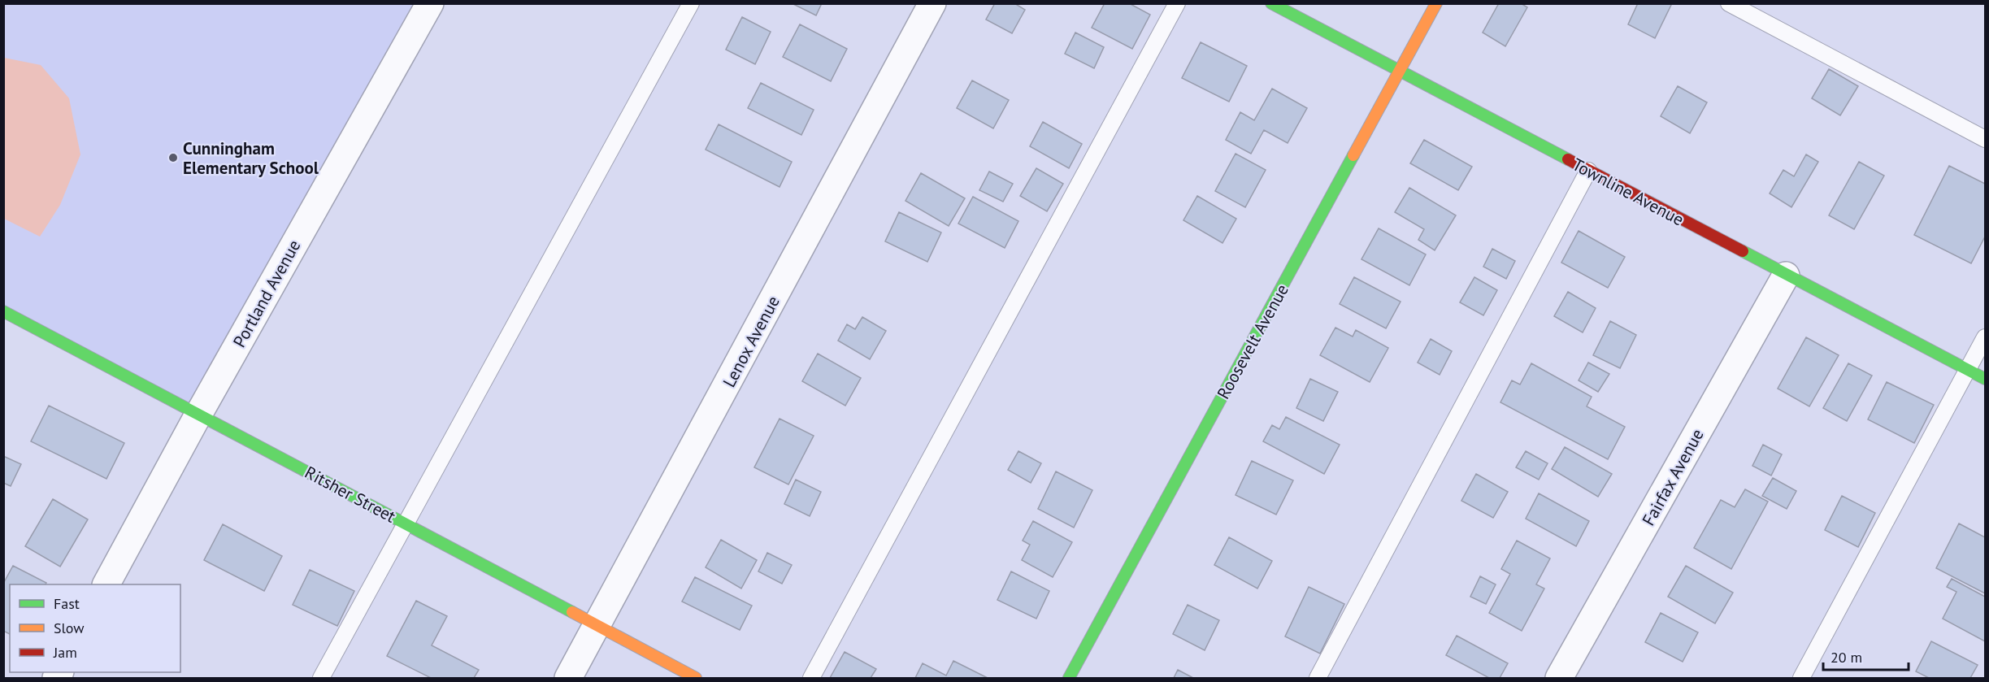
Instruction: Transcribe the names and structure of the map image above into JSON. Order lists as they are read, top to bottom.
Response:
{
  "streets": {
    "street": [
      "Townline Avenue",
      "Portland Avenue",
      "Lenox Avenue",
      "Roosevelt Avenue",
      "Fairfax Avenue",
      "Ritsher Street"
    ]
  },
  "crossings": [
    ["Townline Avenue", "Roosevelt Avenue"],
    ["Townline Avenue", "Fairfax Avenue"],
    ["Portland Avenue", "Ritsher Street"],
    ["Lenox Avenue", "Ritsher Street"]
  ],
  "places": ["Cunningham Elementary School"],
  "legend": ["Fast", "Slow", "Jam"],
  "scale_bar": "20 m"
}
